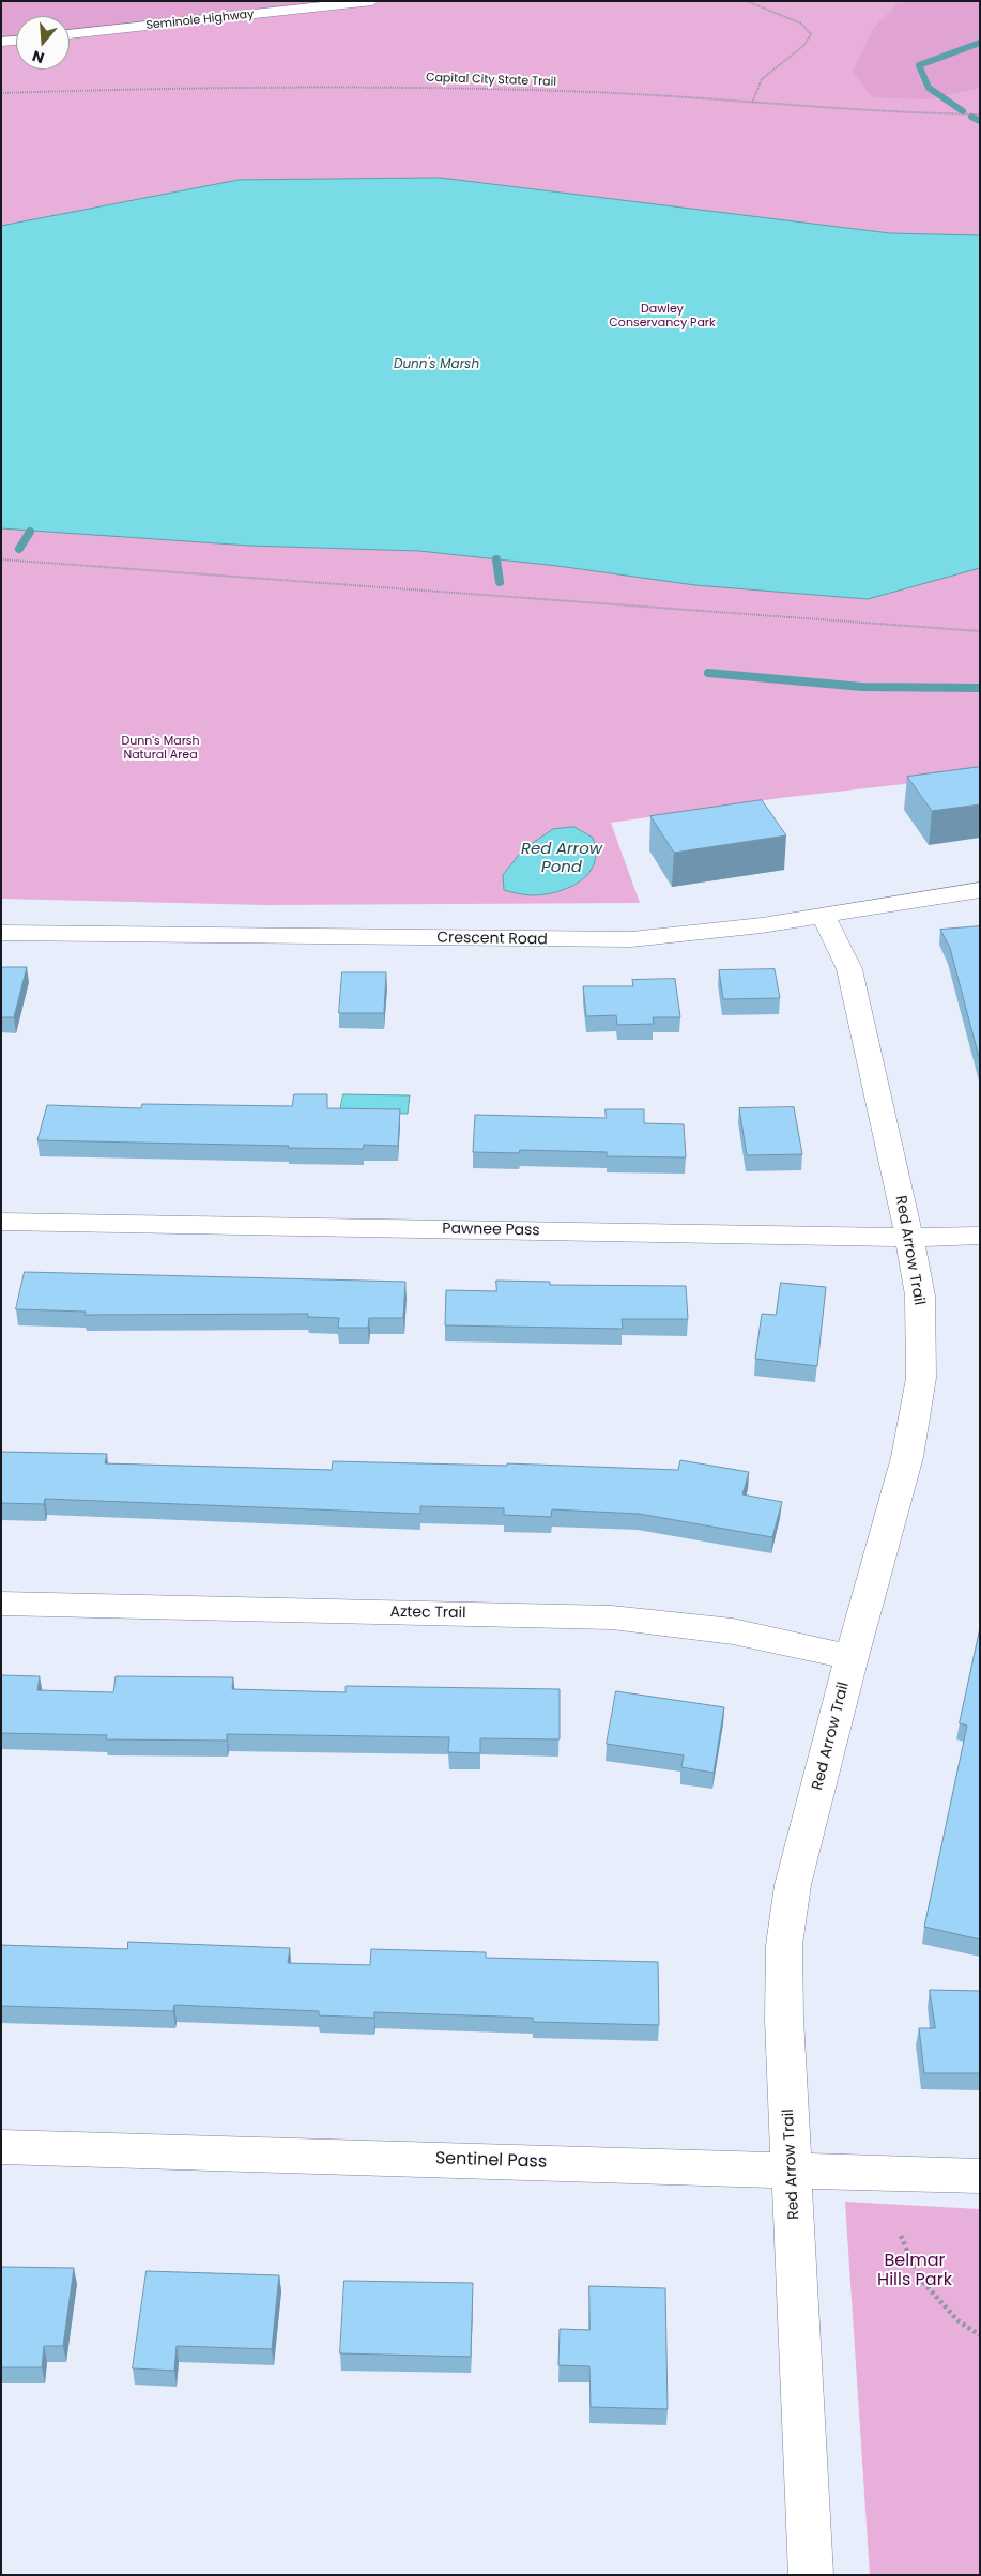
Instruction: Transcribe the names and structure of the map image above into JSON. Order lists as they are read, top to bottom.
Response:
{
  "streets": {
    "street": [
      "Seminole Highway",
      "Crescent Road",
      "Pawnee Pass",
      "Red Arrow Trail",
      "Aztec Trail",
      "Sentinel Pass"
    ],
    "path": ["Capital City State Trail"]
  },
  "crossings": [
    ["Crescent Road", "Red Arrow Trail"],
    ["Pawnee Pass", "Red Arrow Trail"],
    ["Red Arrow Trail", "Aztec Trail"],
    ["Red Arrow Trail", "Sentinel Pass"]
  ],
  "water": ["Dunn's Marsh", "Red Arrow Pond"],
  "parks": ["Dawley Conservancy Park", "Dunn's Marsh Natural Area", "Belmar Hills Park"],
  "north": "bottom"
}
